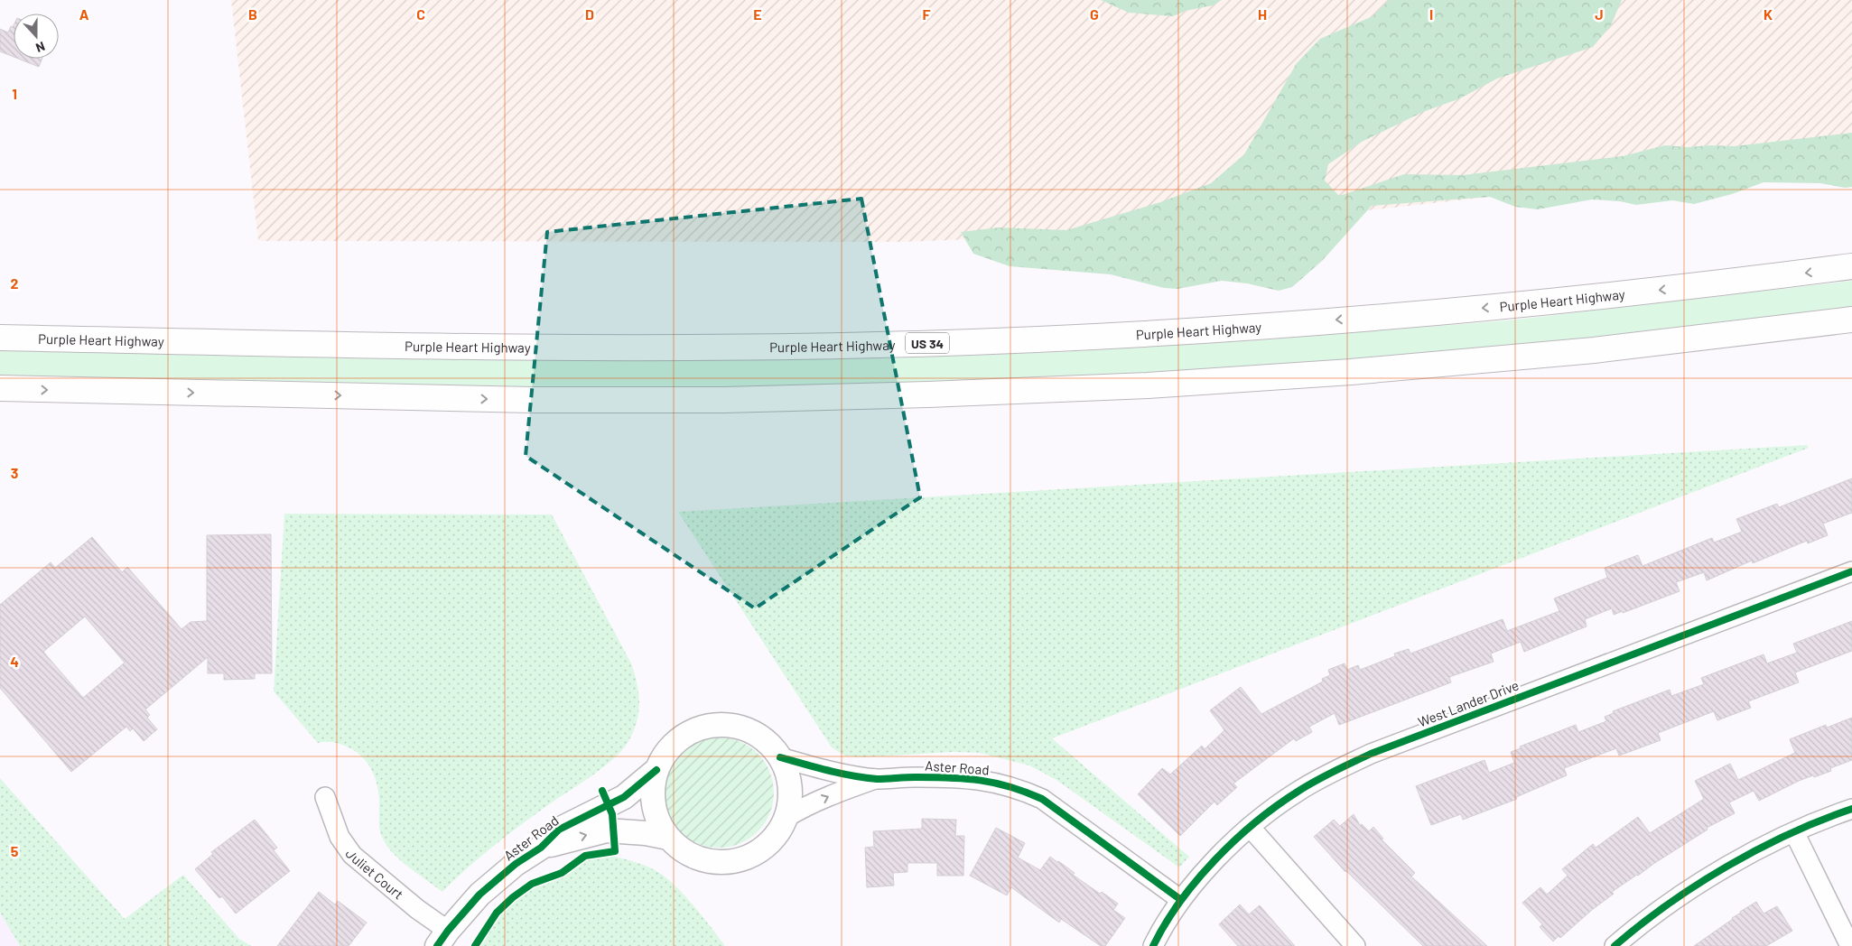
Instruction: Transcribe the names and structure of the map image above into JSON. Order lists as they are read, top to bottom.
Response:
{
  "streets": {
    "main road": ["Purple Heart Highway", "US 34"],
    "street": ["West Lander Drive", "Aster Road", "Juliet Court"]
  },
  "crossings": [
    ["West Lander Drive", "Aster Road"],
    ["Aster Road", "Juliet Court"]
  ],
  "north": "bottom",
  "grid": {
    "columns": [
      "A",
      "B",
      "C",
      "D",
      "E",
      "F",
      "G",
      "H",
      "I",
      "J",
      "K"
    ],
    "rows": [
      "1",
      "2",
      "3",
      "4",
      "5"
    ]
  }
}
